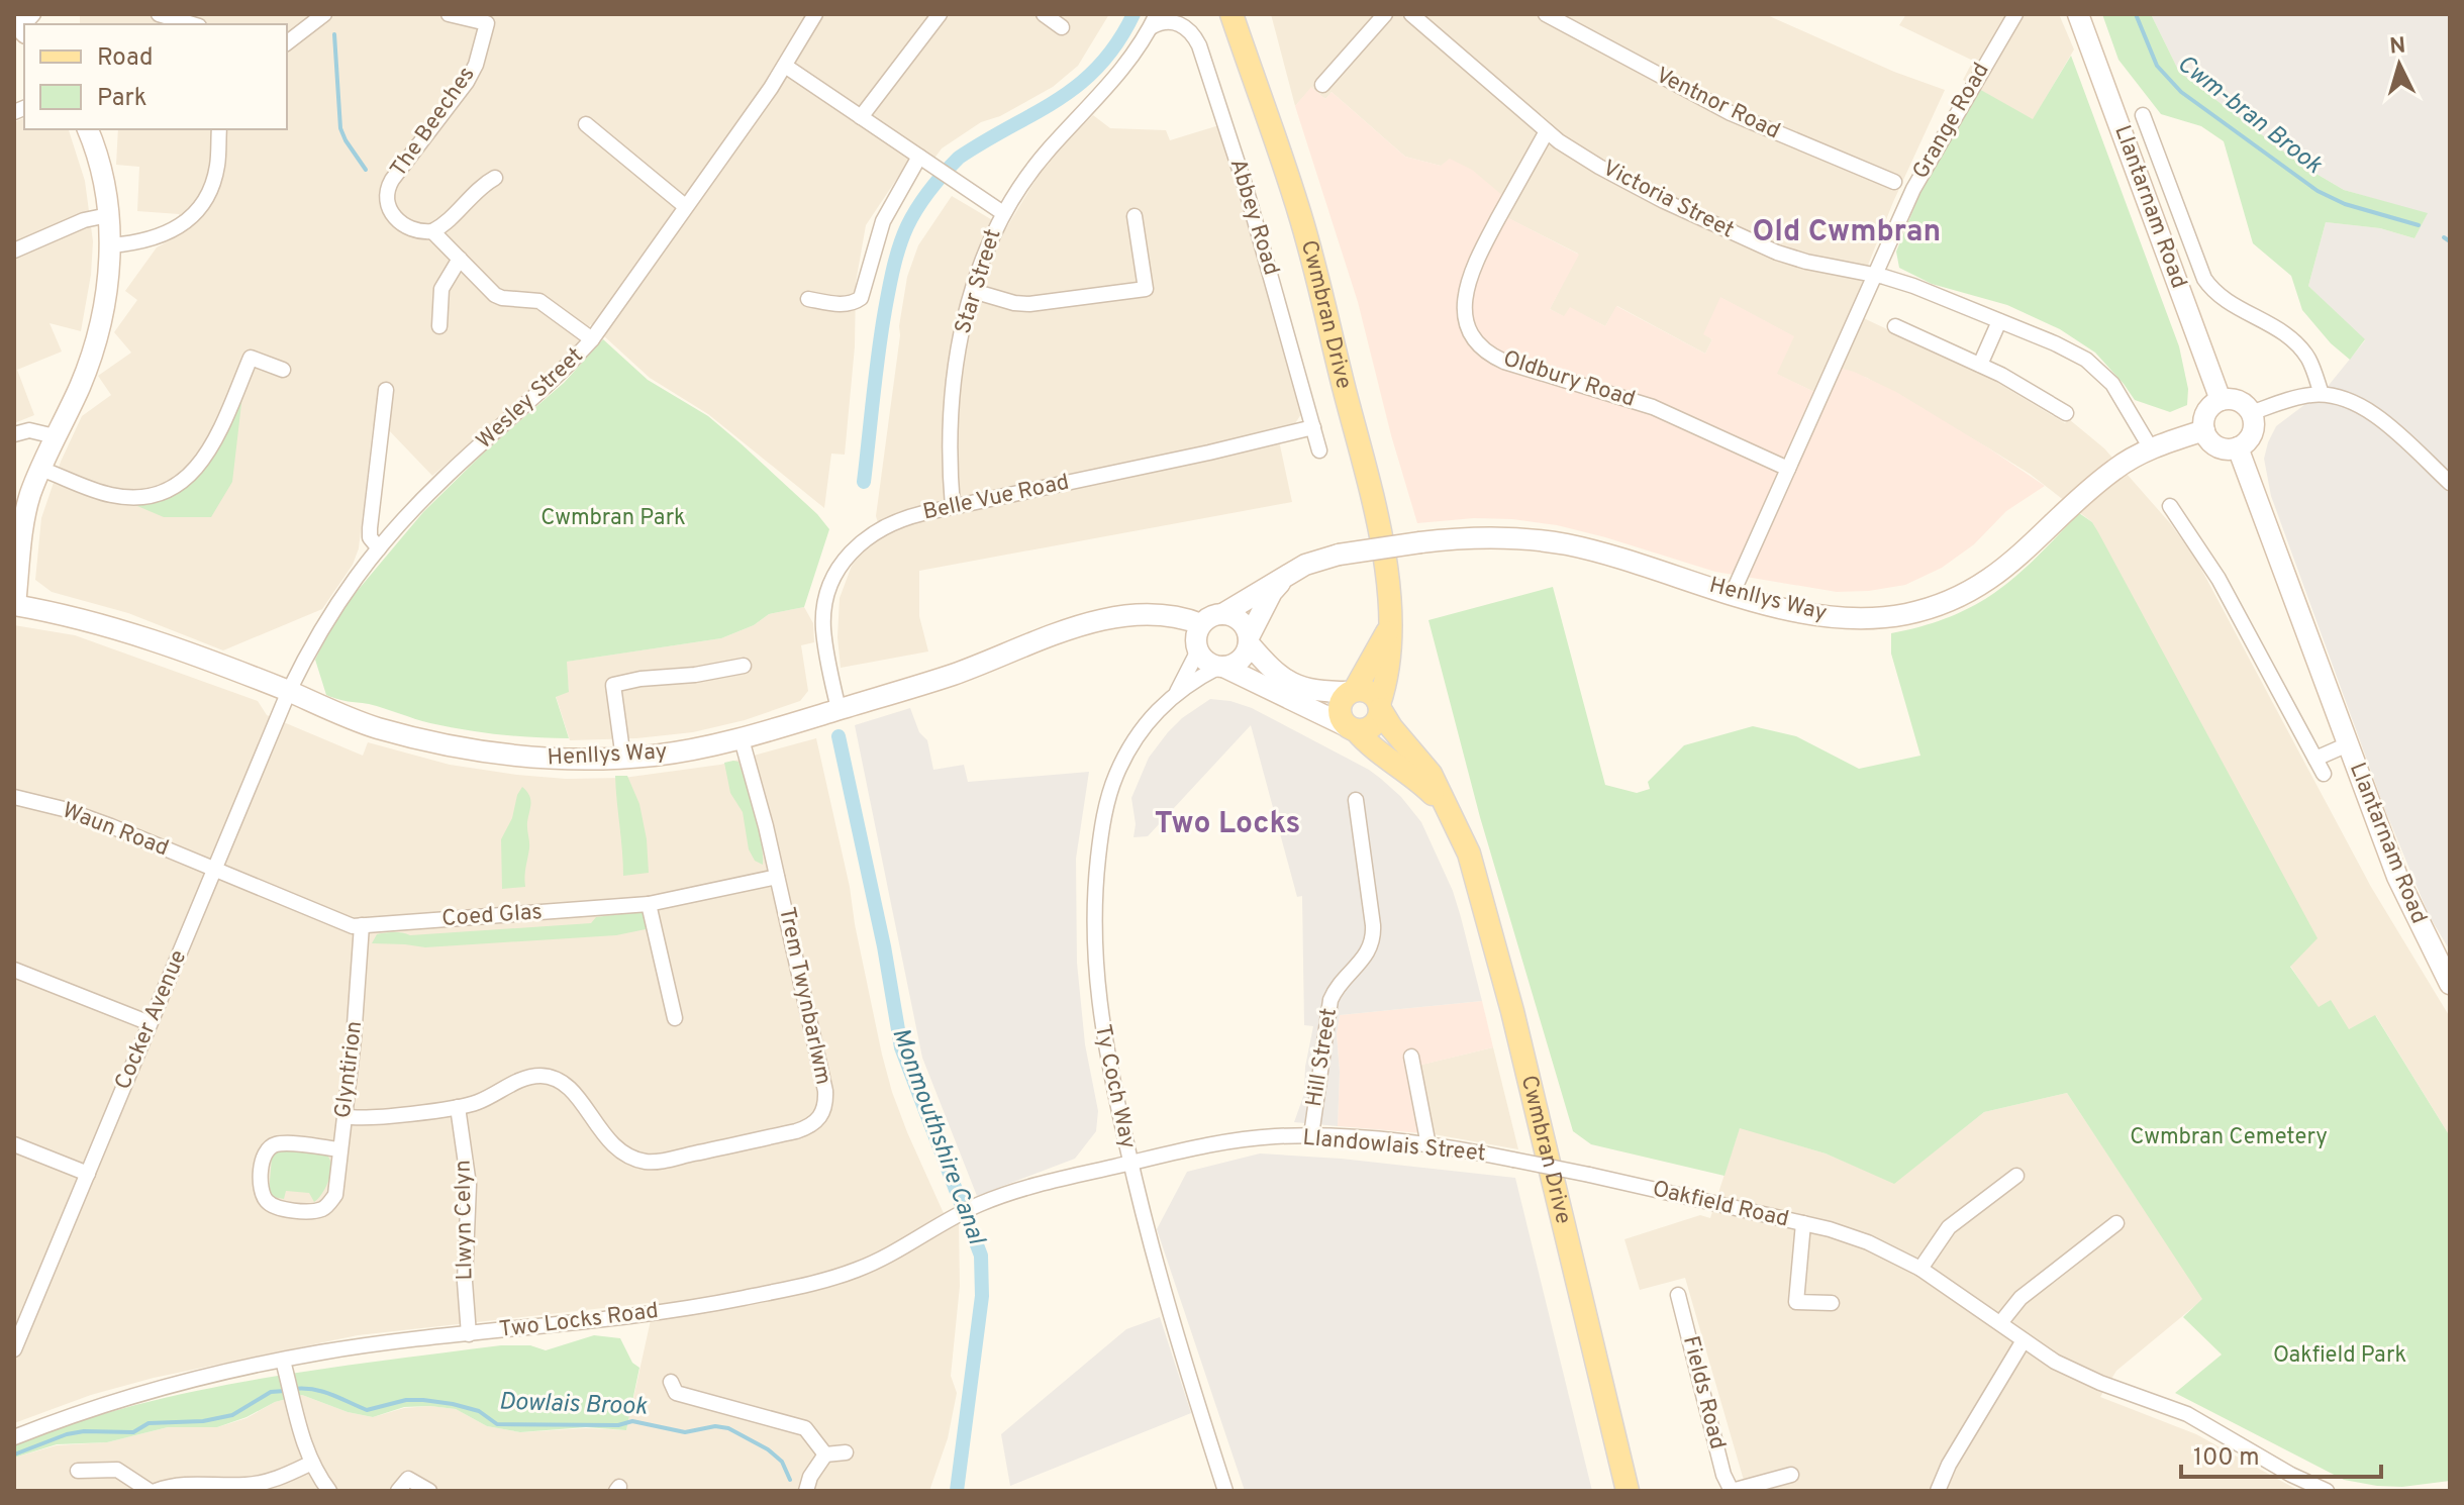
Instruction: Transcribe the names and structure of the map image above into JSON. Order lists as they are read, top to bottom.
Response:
{
  "streets": {
    "main road": ["Cwmbran Drive"],
    "street": [
      "Ventnor Road",
      "Grange Road",
      "The Beeches",
      "Victoria Street",
      "Llantarnam Road",
      "Abbey Road",
      "Star Street",
      "Oldbury Road",
      "Wesley Street",
      "Belle Vue Road",
      "Henllys Way",
      "Waun Road",
      "Coed Glas",
      "Trem Twynbarlwm",
      "Cocker Avenue",
      "Hill Street",
      "Glyntirion",
      "Ty Coch Way",
      "Llandowlais Street",
      "Oakfield Road",
      "Llwyn Celyn",
      "Two Locks Road",
      "Fields Road"
    ]
  },
  "crossings": [
    ["Grange Road", "Victoria Street"],
    ["Victoria Street", "Oldbury Road"],
    ["Victoria Street", "Henllys Way"],
    ["Llantarnam Road", "Henllys Way"],
    ["Abbey Road", "Star Street"],
    ["Abbey Road", "Belle Vue Road"],
    ["Star Street", "Belle Vue Road"],
    ["Wesley Street", "Henllys Way"],
    ["Wesley Street", "Cocker Avenue"],
    ["Belle Vue Road", "Henllys Way"],
    ["Henllys Way", "Trem Twynbarlwm"],
    ["Henllys Way", "Cocker Avenue"],
    ["Henllys Way", "Ty Coch Way"],
    ["Waun Road", "Coed Glas"],
    ["Waun Road", "Cocker Avenue"],
    ["Coed Glas", "Trem Twynbarlwm"],
    ["Coed Glas", "Cocker Avenue"],
    ["Coed Glas", "Glyntirion"],
    ["Trem Twynbarlwm", "Glyntirion"],
    ["Trem Twynbarlwm", "Llwyn Celyn"],
    ["Hill Street", "Llandowlais Street"],
    ["Ty Coch Way", "Llandowlais Street"],
    ["Ty Coch Way", "Two Locks Road"],
    ["Llandowlais Street", "Oakfield Road"],
    ["Llandowlais Street", "Two Locks Road"],
    ["Llwyn Celyn", "Two Locks Road"]
  ],
  "districts": ["Old Cwmbran", "Two Locks"],
  "water": ["Cwm-bran Brook", "Monmouthshire Canal", "Dowlais Brook"],
  "parks": ["Cwmbran Park", "Cwmbran Cemetery", "Oakfield Park"],
  "legend": ["Road", "Park"],
  "scale_bar": "100 m",
  "north": "top"
}
